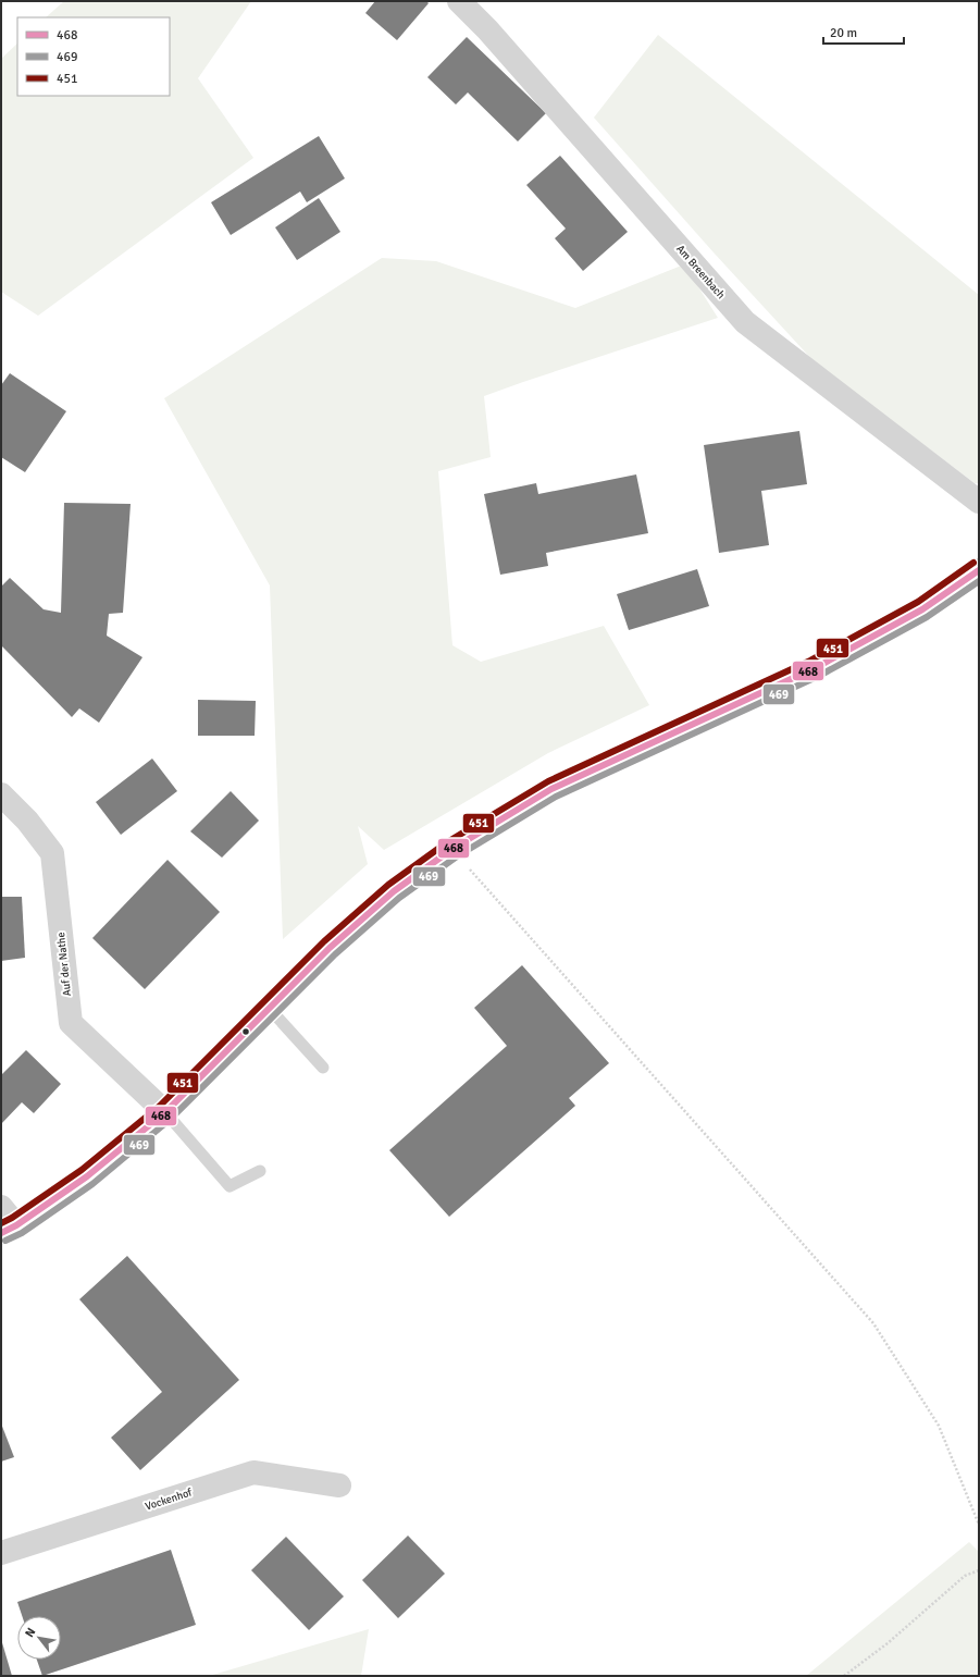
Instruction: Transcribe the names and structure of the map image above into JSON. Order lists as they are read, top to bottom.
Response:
{
  "streets": {
    "street": ["Am Breenbach", "Auf der Nathe", "Vockenhof"]
  },
  "lines": ["transit line 451", "transit line 468", "transit line 469"],
  "legend": ["468", "469", "451"],
  "scale_bar": "20 m",
  "north": "top left"
}
